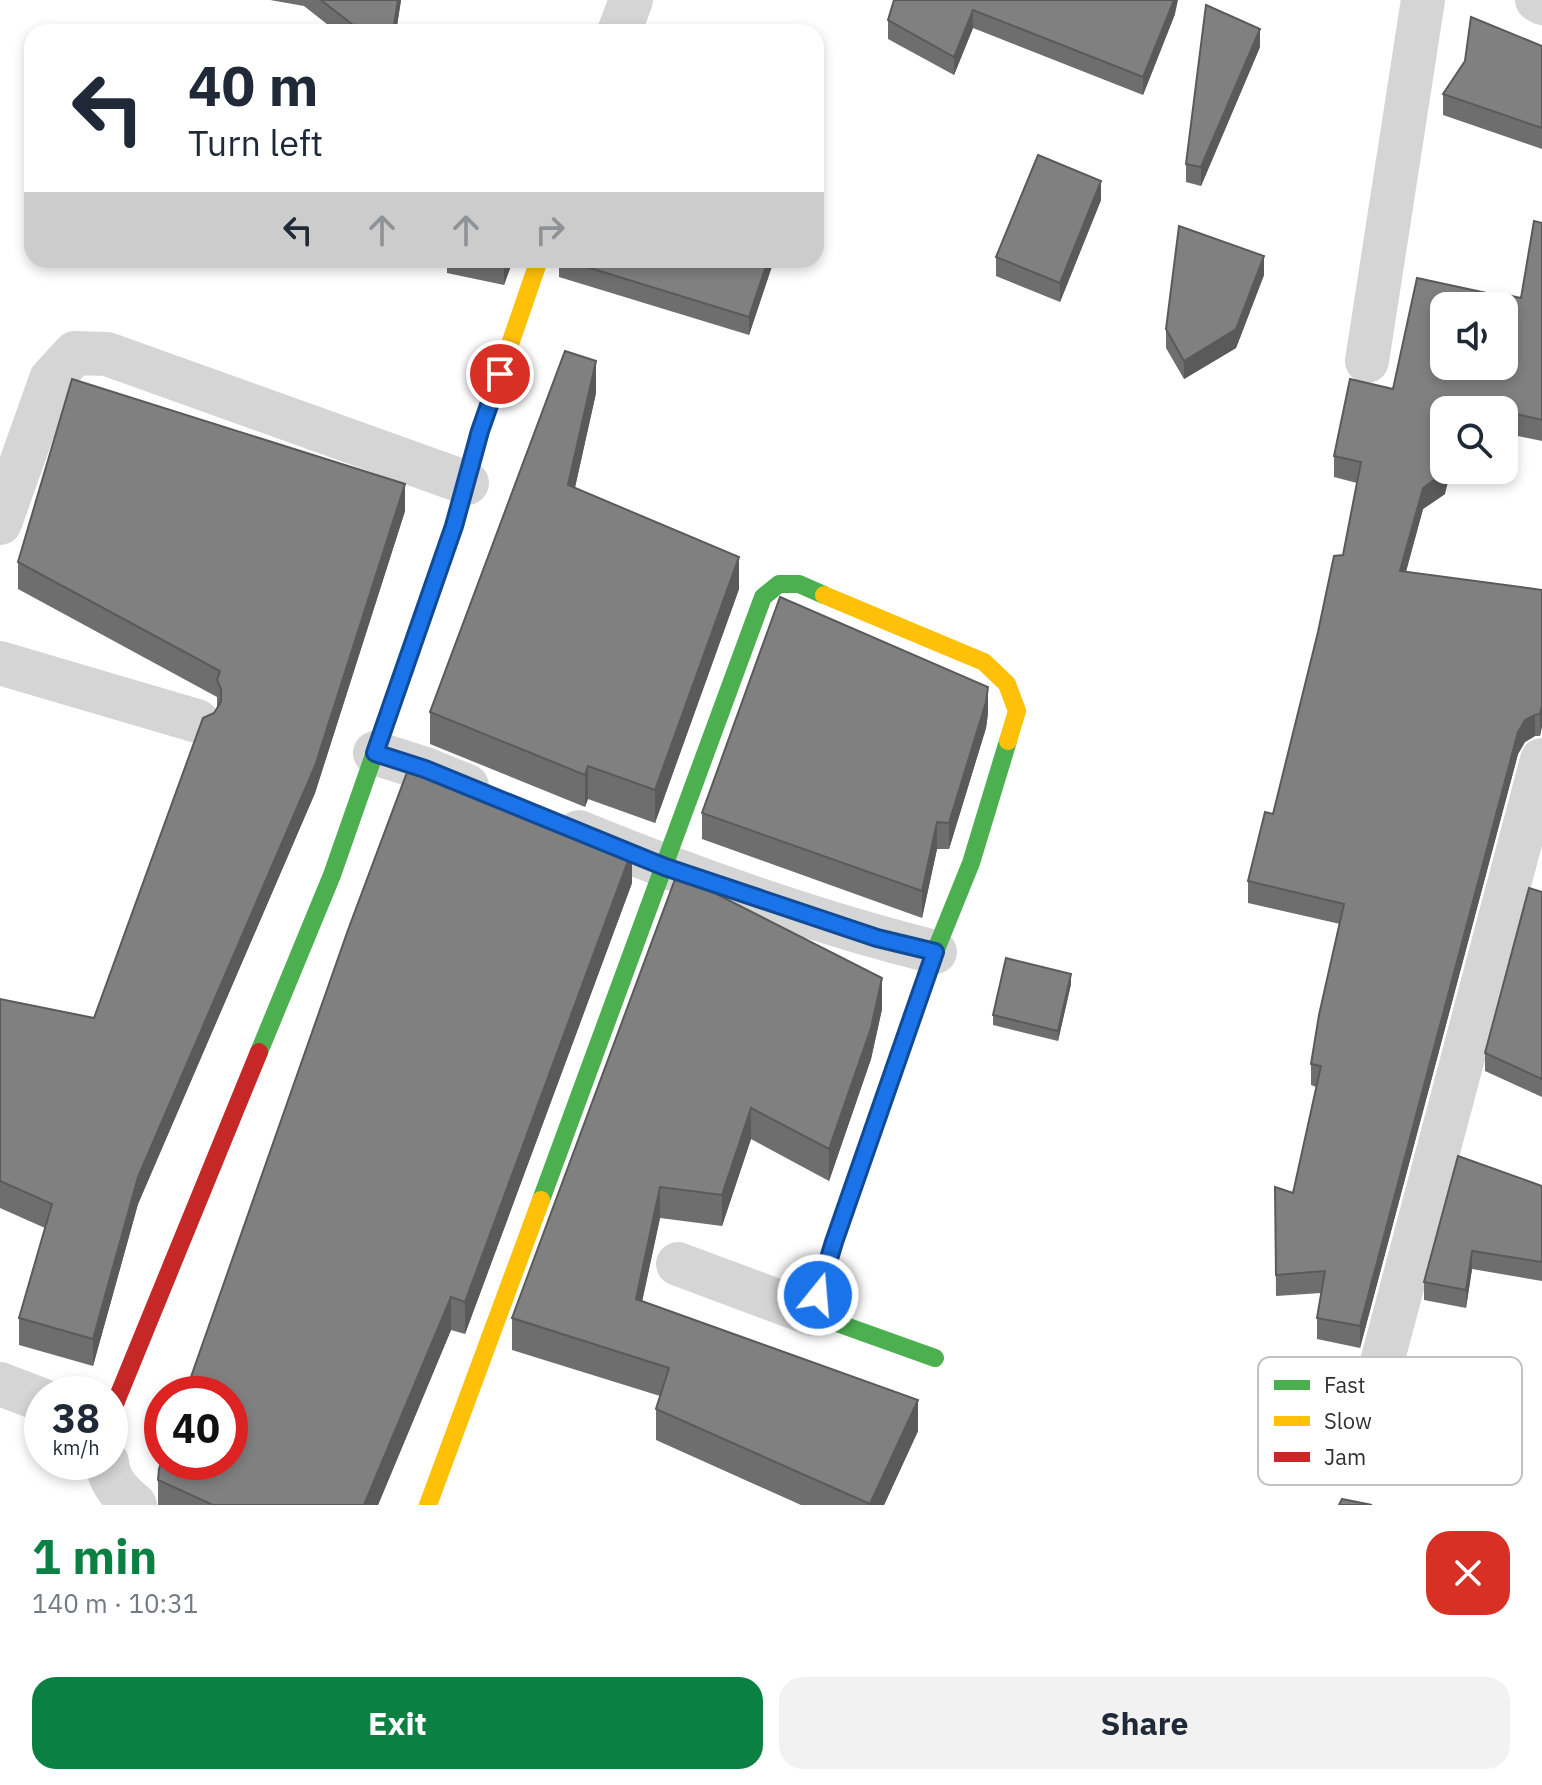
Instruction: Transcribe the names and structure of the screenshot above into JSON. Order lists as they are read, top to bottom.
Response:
{
  "legend": ["Fast", "Slow", "Jam"],
  "page": {
    "turn": ["40 m", "Turn left"],
    "speed": "38 km/h",
    "limit": "40",
    "heading": ["1 min", "140 m · 10:31"],
    "buttons": ["Exit", "Share"]
  }
}
